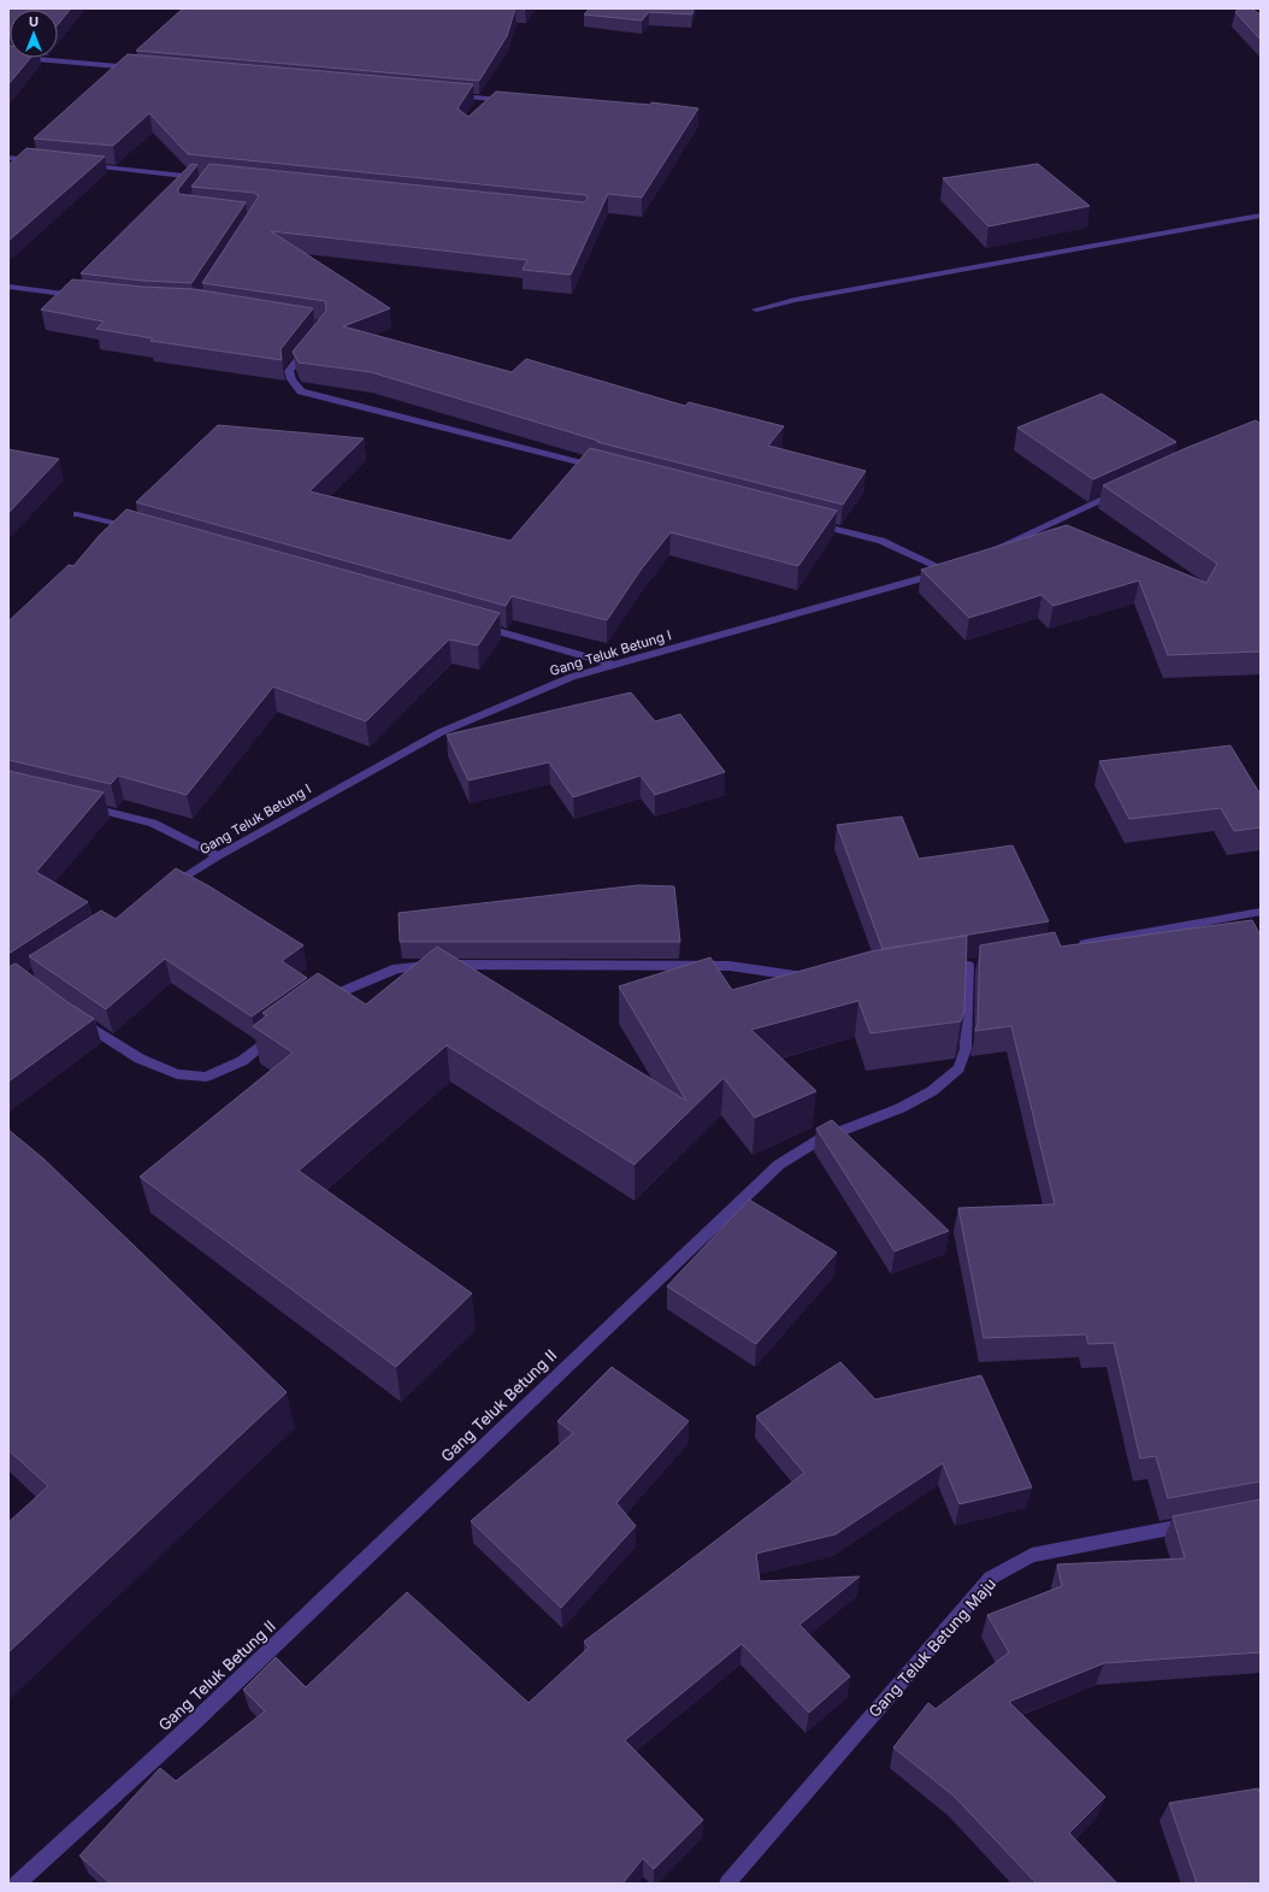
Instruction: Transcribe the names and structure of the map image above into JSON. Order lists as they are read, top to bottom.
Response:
{
  "streets": {
    "street": ["Gang Teluk Betung I", "Gang Teluk Betung II", "Gang Teluk Betung Maju"]
  },
  "north": "top"
}
